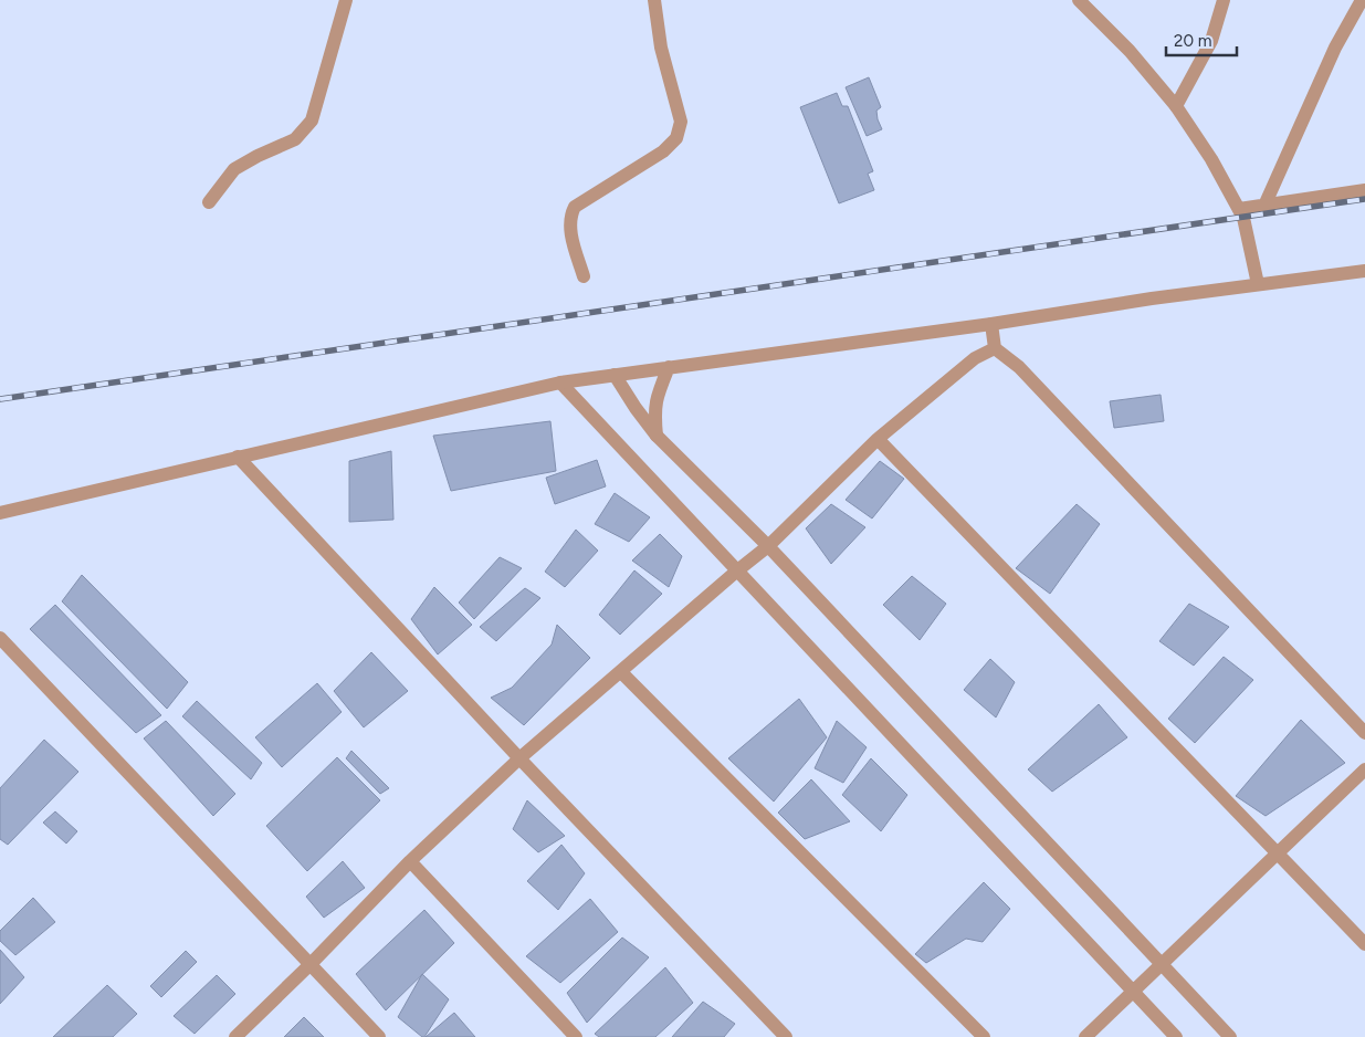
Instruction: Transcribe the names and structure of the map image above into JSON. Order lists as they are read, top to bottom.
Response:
{
  "scale_bar": "20 m"
}
